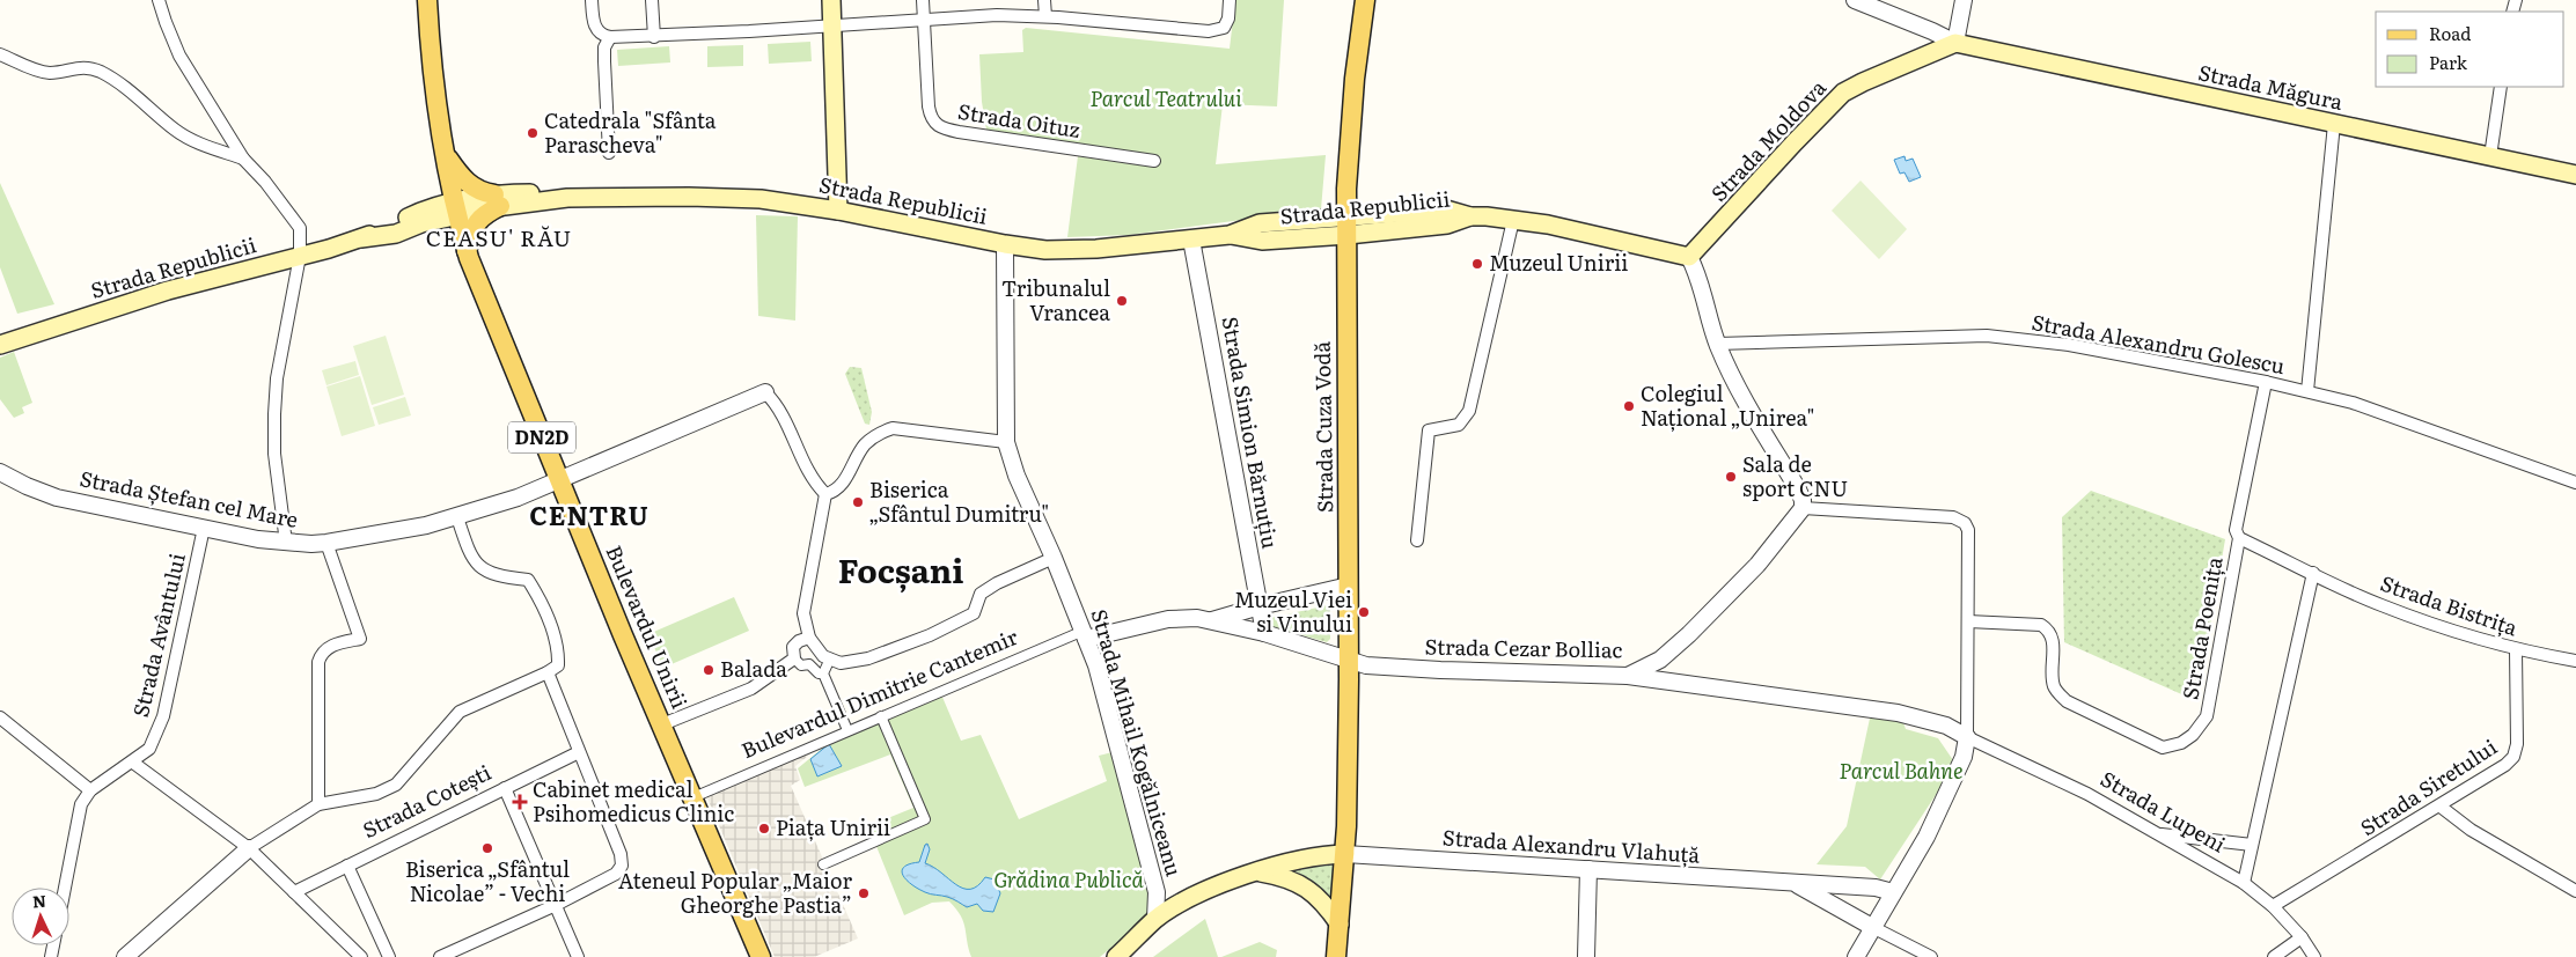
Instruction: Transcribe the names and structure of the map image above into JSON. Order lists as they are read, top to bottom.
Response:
{
  "streets": {
    "main road": [
      "Strada Măgura",
      "Strada Moldova",
      "Strada Republicii",
      "Strada Cuza Vodă",
      "DN2D",
      "Bulevardul Unirii"
    ],
    "street": [
      "Strada Oituz",
      "Strada Alexandru Golescu",
      "Strada Simion Bărnuțiu",
      "Strada Ștefan cel Mare",
      "Strada Bistrița",
      "Strada Poenița",
      "Strada Avântului",
      "Strada Cezar Bolliac",
      "Bulevardul Dimitrie Cantemir",
      "Strada Mihail Kogălniceanu",
      "Strada Siretului",
      "Strada Cotești",
      "Strada Lupeni",
      "Strada Alexandru Vlahuță"
    ]
  },
  "crossings": [
    ["Strada Măgura", "Strada Moldova"],
    ["Strada Moldova", "Strada Republicii"],
    ["Strada Republicii", "Strada Cuza Vodă"],
    ["Strada Republicii", "Strada Simion Bărnuțiu"],
    ["Strada Republicii", "Bulevardul Unirii"],
    ["Strada Republicii", "Strada Mihail Kogălniceanu"],
    ["Strada Alexandru Golescu", "Strada Poenița"],
    ["Strada Cuza Vodă", "Strada Cezar Bolliac"],
    ["Strada Cuza Vodă", "Bulevardul Dimitrie Cantemir"],
    ["Strada Cuza Vodă", "Strada Alexandru Vlahuță"],
    ["Strada Simion Bărnuțiu", "Bulevardul Dimitrie Cantemir"],
    ["Strada Ștefan cel Mare", "Bulevardul Unirii"],
    ["Strada Ștefan cel Mare", "Strada Avântului"],
    ["Strada Bistrița", "Strada Poenița"],
    ["Strada Bistrița", "Strada Siretului"],
    ["Bulevardul Unirii", "Bulevardul Dimitrie Cantemir"],
    ["Strada Cezar Bolliac", "Bulevardul Dimitrie Cantemir"],
    ["Strada Cezar Bolliac", "Strada Lupeni"],
    ["Bulevardul Dimitrie Cantemir", "Strada Mihail Kogălniceanu"],
    ["Strada Siretului", "Strada Lupeni"]
  ],
  "districts": ["CEASU' RĂU", "CENTRU", "Focșani"],
  "parks": ["Parcul Teatrului", "Parcul Bahne", "Grădina Publică"],
  "places": {
    "other": [
      "Catedrala \"Sfânta Parascheva\"",
      "Muzeul Unirii",
      "Tribunalul Vrancea",
      "Colegiul Național „Unirea\"",
      "Sala de sport CNU",
      "Biserica „Sfântul Dumitru\"",
      "Muzeul Viei si Vinului",
      "Balada",
      "Piața Unirii",
      "Biserica „Sfântul Nicolae” - Vechi",
      "Ateneul Popular „Maior Gheorghe Pastia”"
    ],
    "health": ["Cabinet medical Psihomedicus Clinic"]
  },
  "legend": ["Road", "Park"],
  "north": "top"
}
